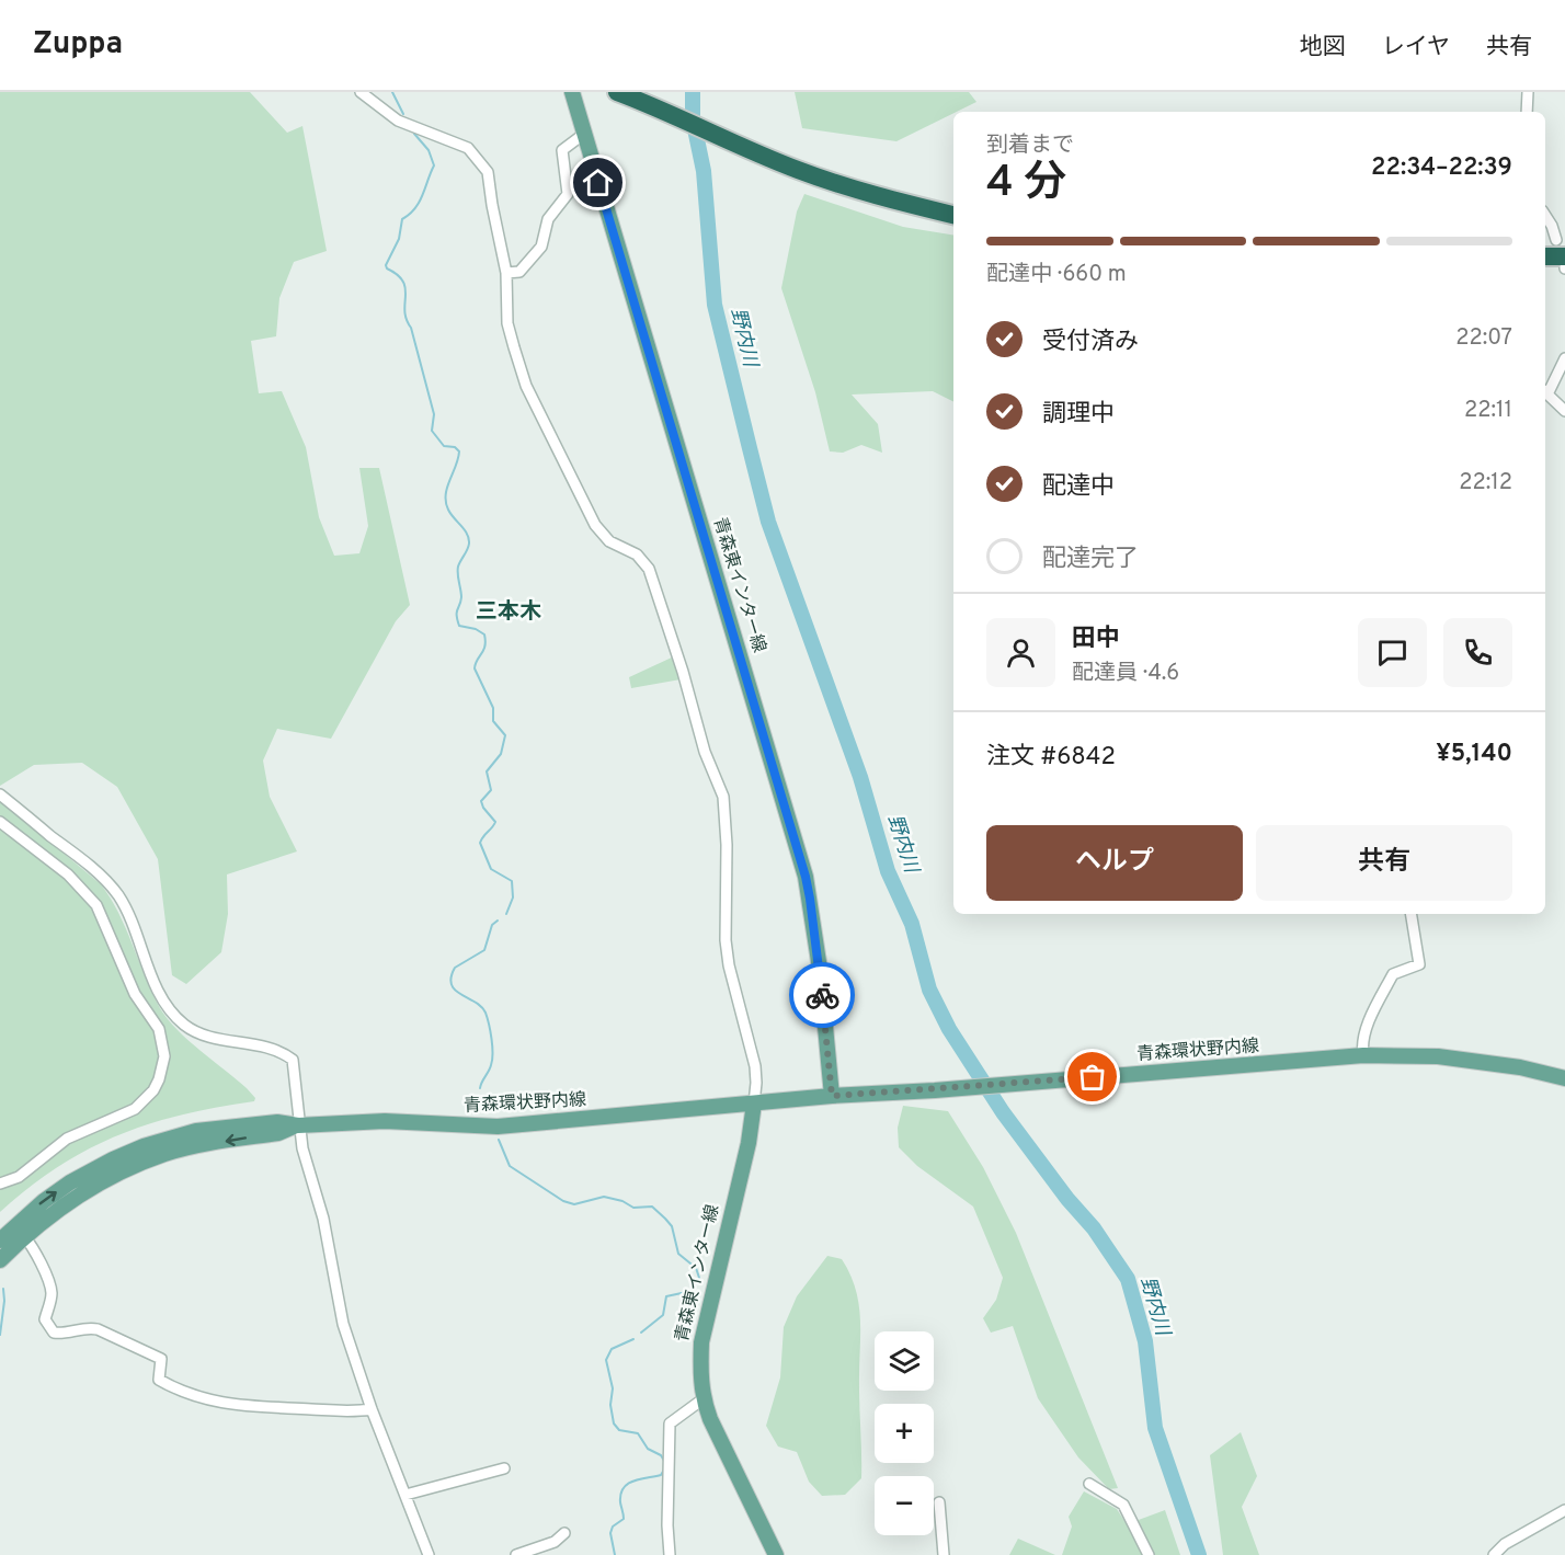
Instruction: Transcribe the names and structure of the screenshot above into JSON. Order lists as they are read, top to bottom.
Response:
{
  "streets": {
    "main road": ["青森東インター線", "青森環状野内線"]
  },
  "crossings": [
    ["青森東インター線", "青森環状野内線"]
  ],
  "districts": ["三本木"],
  "water": ["野内川"],
  "page": {
    "header": "Zuppa",
    "nav": ["地図", "レイヤ", "共有"],
    "heading": ["4 分", "到着まで", "22:34–22:39"],
    "panel": [
      "田中",
      "配達員 · 4.6",
      "注文 #6842",
      "¥5,140"
    ],
    "bar": "配達中 · 660 m",
    "list": [
      ["受付済み", "22:07"],
      ["調理中", "22:11"],
      ["配達中", "22:12"],
      "配達完了"
    ],
    "buttons": ["ヘルプ", "共有"],
    "map_buttons": ["+", "−"]
  }
}
